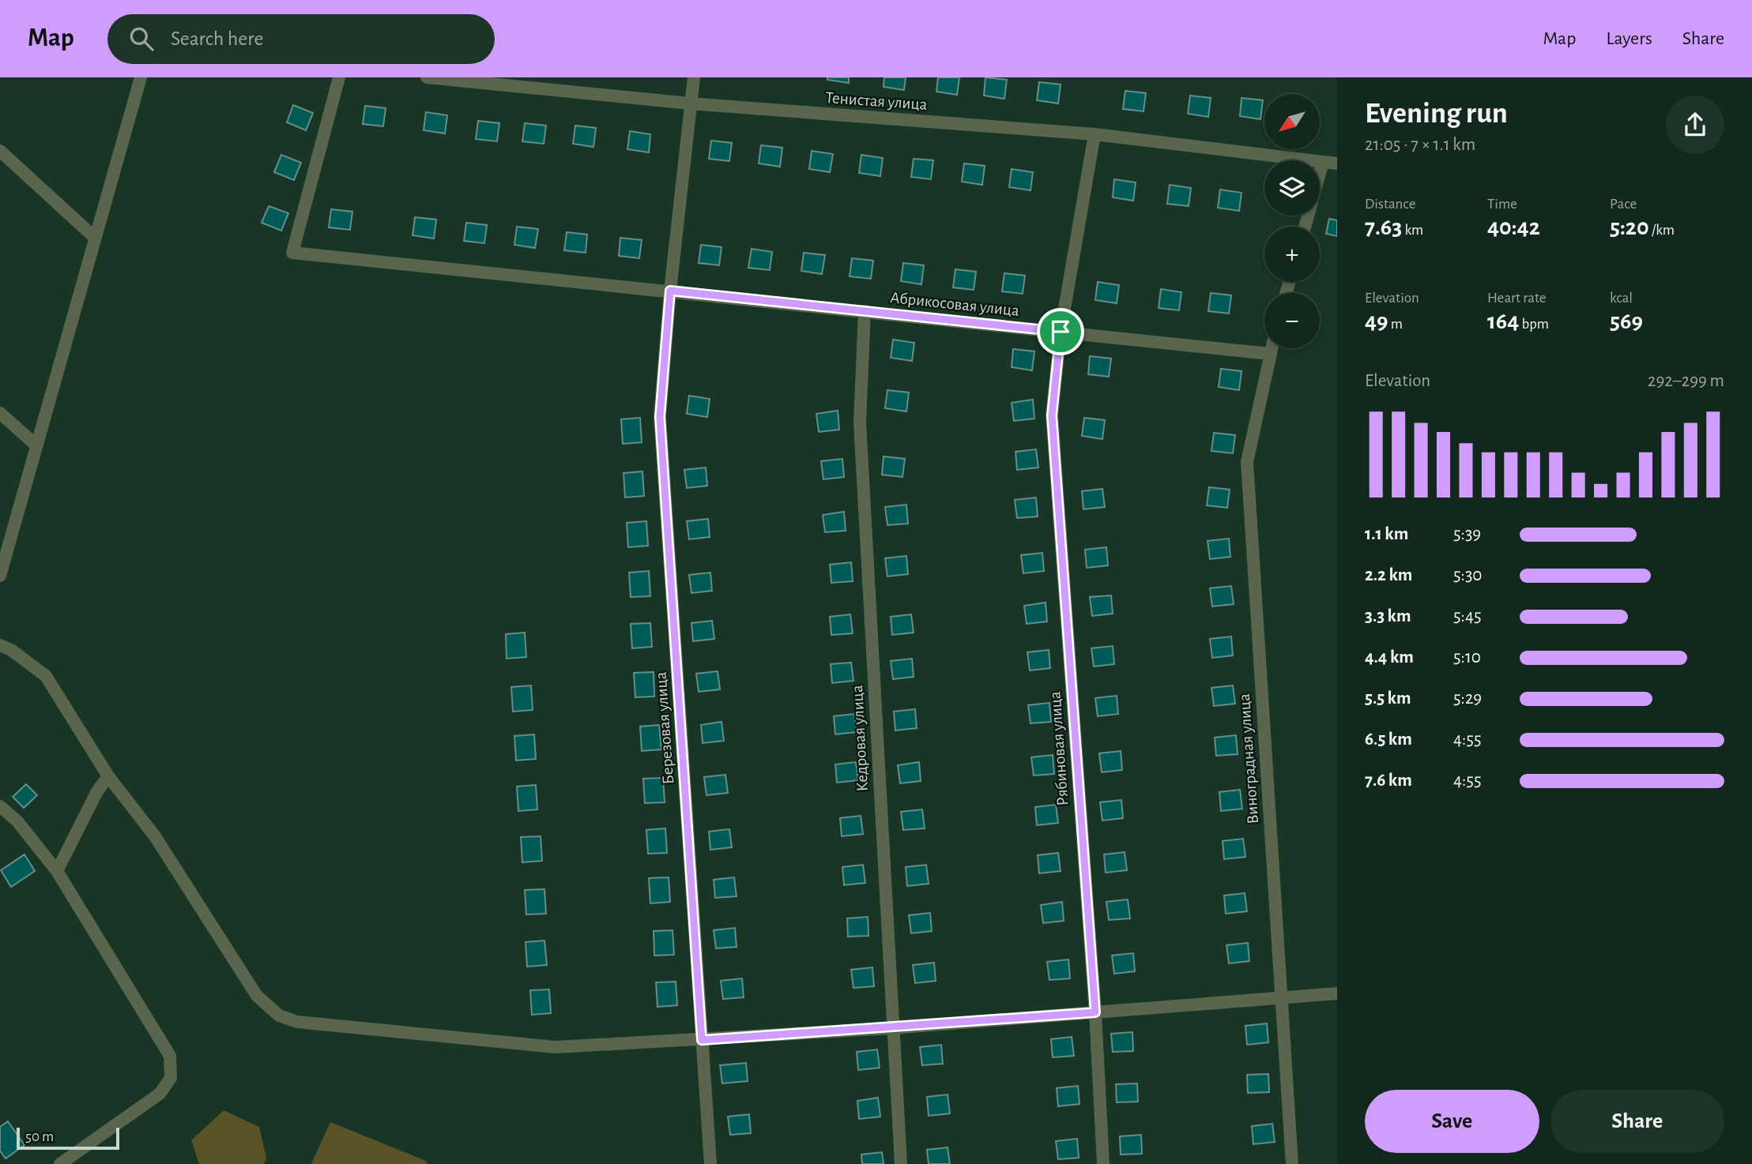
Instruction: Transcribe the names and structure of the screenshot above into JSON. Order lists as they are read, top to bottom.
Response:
{
  "streets": {
    "street": [
      "Тенистая улица",
      "Абрикосовая улица",
      "Березовая улица",
      "Кедровая улица",
      "Рябиновая улица",
      "Виноградная улица"
    ]
  },
  "crossings": [
    ["Тенистая улица", "Березовая улица"],
    ["Тенистая улица", "Рябиновая улица"],
    ["Абрикосовая улица", "Березовая улица"],
    ["Абрикосовая улица", "Кедровая улица"],
    ["Абрикосовая улица", "Рябиновая улица"],
    ["Абрикосовая улица", "Виноградная улица"]
  ],
  "scale_bar": "50 m",
  "north": "bottom left",
  "page": {
    "header": "Map",
    "search": "Search here",
    "nav": ["Map", "Layers", "Share"],
    "heading": ["Evening run", "21:05 · 7 × 1.1 km"],
    "map_buttons": ["+", "−"],
    "stats": [
      ["Distance", "7.63 km"],
      ["Time", "40:42"],
      ["Pace", "5:20 /km"],
      ["Elevation", "49 m"],
      ["Heart rate", "164 bpm"],
      ["kcal", "569"]
    ],
    "chart": ["Elevation", "292–299 m"],
    "list": [
      {
        "name": "1.1 km",
        "note": "5:39"
      },
      {
        "name": "2.2 km",
        "note": "5:30"
      },
      {
        "name": "3.3 km",
        "note": "5:45"
      },
      {
        "name": "4.4 km",
        "note": "5:10"
      },
      {
        "name": "5.5 km",
        "note": "5:29"
      },
      {
        "name": "6.5 km",
        "note": "4:55"
      },
      {
        "name": "7.6 km",
        "note": "4:55"
      }
    ],
    "buttons": ["Save", "Share"],
    "scale": "50 m"
  }
}
